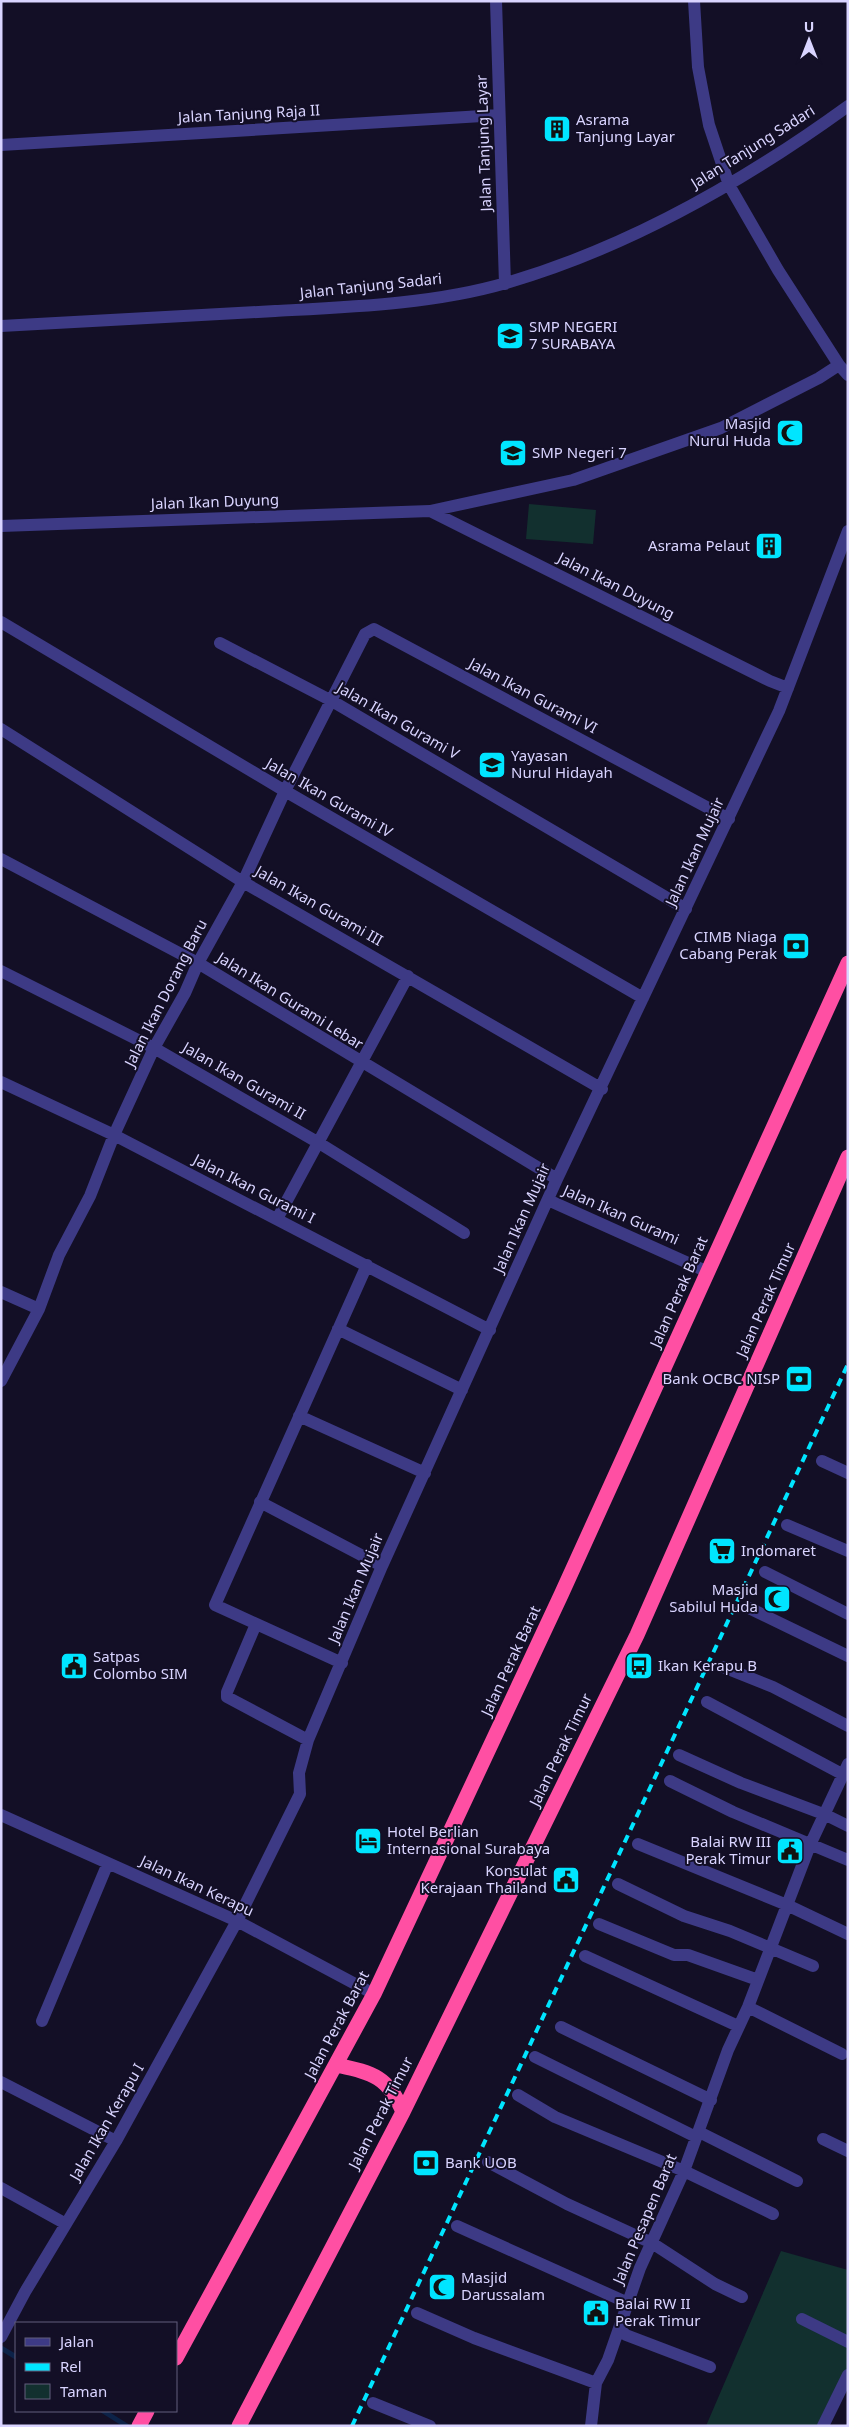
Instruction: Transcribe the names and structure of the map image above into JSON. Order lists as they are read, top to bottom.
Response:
{
  "streets": {
    "highway": ["Jalan Perak Barat", "Jalan Perak Timur"],
    "street": [
      "Jalan Tanjung Raja II",
      "Jalan Tanjung Layar",
      "Jalan Tanjung Sadari",
      "Jalan Ikan Duyung",
      "Jalan Ikan Gurami VI",
      "Jalan Ikan Gurami V",
      "Jalan Ikan Gurami IV",
      "Jalan Ikan Mujair",
      "Jalan Ikan Gurami III",
      "Jalan Ikan Dorang Baru",
      "Jalan Ikan Gurami Lebar",
      "Jalan Ikan Gurami II",
      "Jalan Ikan Gurami I",
      "Jalan Ikan Gurami",
      "Jalan Ikan Kerapu",
      "Jalan Ikan Kerapu I",
      "Jalan Pesapen Barat"
    ]
  },
  "crossings": [
    ["Jalan Tanjung Raja II", "Jalan Tanjung Layar"],
    ["Jalan Tanjung Layar", "Jalan Tanjung Sadari"],
    ["Jalan Ikan Duyung", "Jalan Ikan Mujair"],
    ["Jalan Ikan Gurami VI", "Jalan Ikan Mujair"],
    ["Jalan Ikan Gurami VI", "Jalan Ikan Dorang Baru"],
    ["Jalan Ikan Gurami V", "Jalan Ikan Mujair"],
    ["Jalan Ikan Gurami V", "Jalan Ikan Dorang Baru"],
    ["Jalan Ikan Gurami IV", "Jalan Ikan Mujair"],
    ["Jalan Ikan Gurami IV", "Jalan Ikan Dorang Baru"],
    ["Jalan Ikan Mujair", "Jalan Ikan Gurami III"],
    ["Jalan Ikan Mujair", "Jalan Ikan Gurami Lebar"],
    ["Jalan Ikan Mujair", "Jalan Ikan Gurami I"],
    ["Jalan Ikan Mujair", "Jalan Ikan Gurami"],
    ["Jalan Ikan Mujair", "Jalan Ikan Kerapu"],
    ["Jalan Ikan Mujair", "Jalan Ikan Kerapu I"],
    ["Jalan Ikan Gurami III", "Jalan Ikan Dorang Baru"],
    ["Jalan Ikan Dorang Baru", "Jalan Ikan Gurami Lebar"],
    ["Jalan Ikan Dorang Baru", "Jalan Ikan Gurami II"],
    ["Jalan Ikan Dorang Baru", "Jalan Ikan Gurami I"],
    ["Jalan Ikan Gurami", "Jalan Perak Barat"],
    ["Jalan Perak Barat", "Jalan Ikan Kerapu"],
    ["Jalan Ikan Kerapu", "Jalan Ikan Kerapu I"]
  ],
  "places": {
    "building": ["Asrama Tanjung Layar", "Asrama Pelaut"],
    "school or university": ["SMP NEGERI 7 SURABAYA", "SMP Negeri 7", "Yayasan Nurul Hidayah"],
    "mosque": ["Masjid Nurul Huda", "Masjid Sabilul Huda", "Masjid Darussalam"],
    "bank": ["CIMB Niaga Cabang Perak", "Bank OCBC NISP", "Bank UOB"],
    "supermarket": ["Indomaret"],
    "public building": [
      "Satpas Colombo SIM",
      "Balai RW III Perak Timur",
      "Konsulat Kerajaan Thailand",
      "Balai RW II Perak Timur"
    ],
    "bus stop": ["Ikan Kerapu B"],
    "hotel": ["Hotel Berlian Internasional Surabaya"]
  },
  "legend": ["Jalan", "Rel", "Taman"],
  "north": "top"
}
